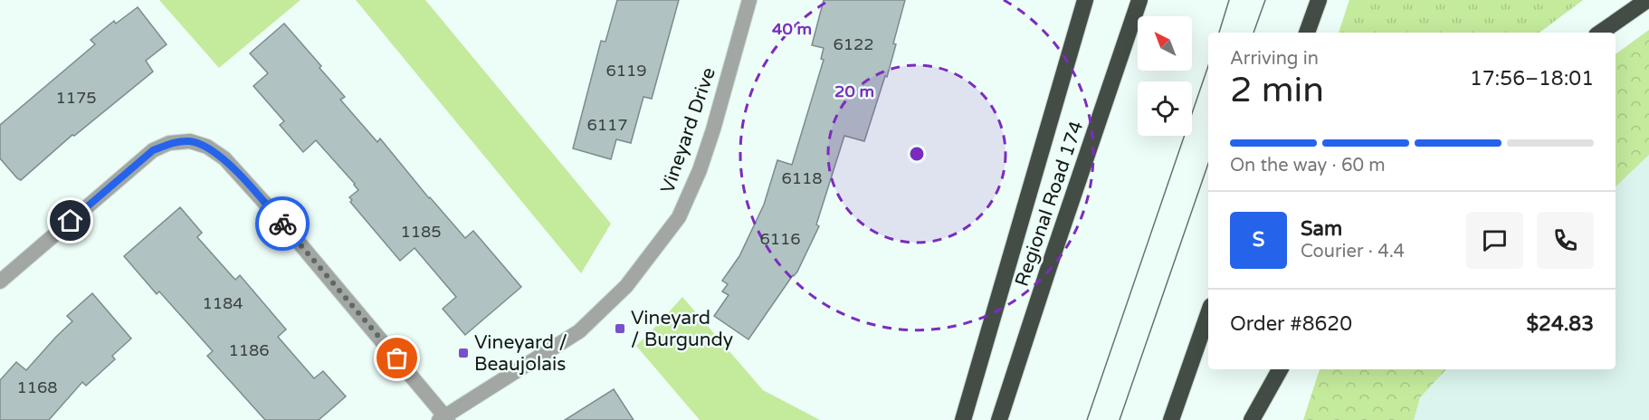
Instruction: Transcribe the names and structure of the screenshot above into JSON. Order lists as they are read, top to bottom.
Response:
{
  "streets": {
    "highway": ["Regional Road 174"],
    "street": ["Vineyard Drive"]
  },
  "places": {
    "transit": ["Vineyard / Burgundy", "Vineyard / Beaujolais"]
  },
  "house_numbers": [
    "6122",
    "6119",
    "1175",
    "6117",
    "6118",
    "1185",
    "6116",
    "1184",
    "1186",
    "1168"
  ],
  "north": "top left",
  "page": {
    "heading": ["2 min", "Arriving in", "17:56–18:01"],
    "panel": [
      "Sam",
      "Courier · 4.4",
      "Order #8620",
      "$24.83"
    ],
    "bar": "On the way · 60 m",
    "round": "S"
  },
  "rings": ["40 m", "20 m"]
}
